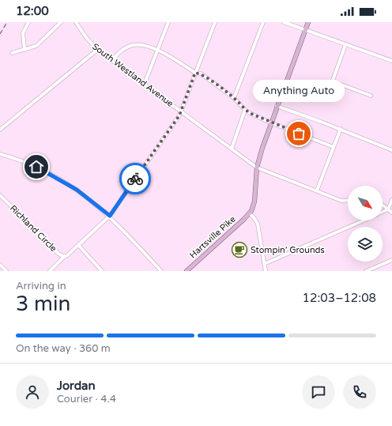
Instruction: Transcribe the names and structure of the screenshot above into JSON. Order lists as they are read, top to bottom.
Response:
{
  "streets": {
    "main road": ["Hartsville Pike"],
    "street": ["South Westland Avenue", "Richland Circle"]
  },
  "crossings": [
    ["South Westland Avenue", "Richland Circle"]
  ],
  "places": {
    "other": ["Anything Auto"],
    "cafe": ["Stompin’ Grounds"]
  },
  "north": "bottom right",
  "page": {
    "status": "12:00",
    "bubble": "Anything Auto",
    "heading": ["3 min", "Arriving in", "12:03–12:08"],
    "panel": ["Jordan", "Courier · 4.4"],
    "bar": "On the way · 360 m"
  }
}
